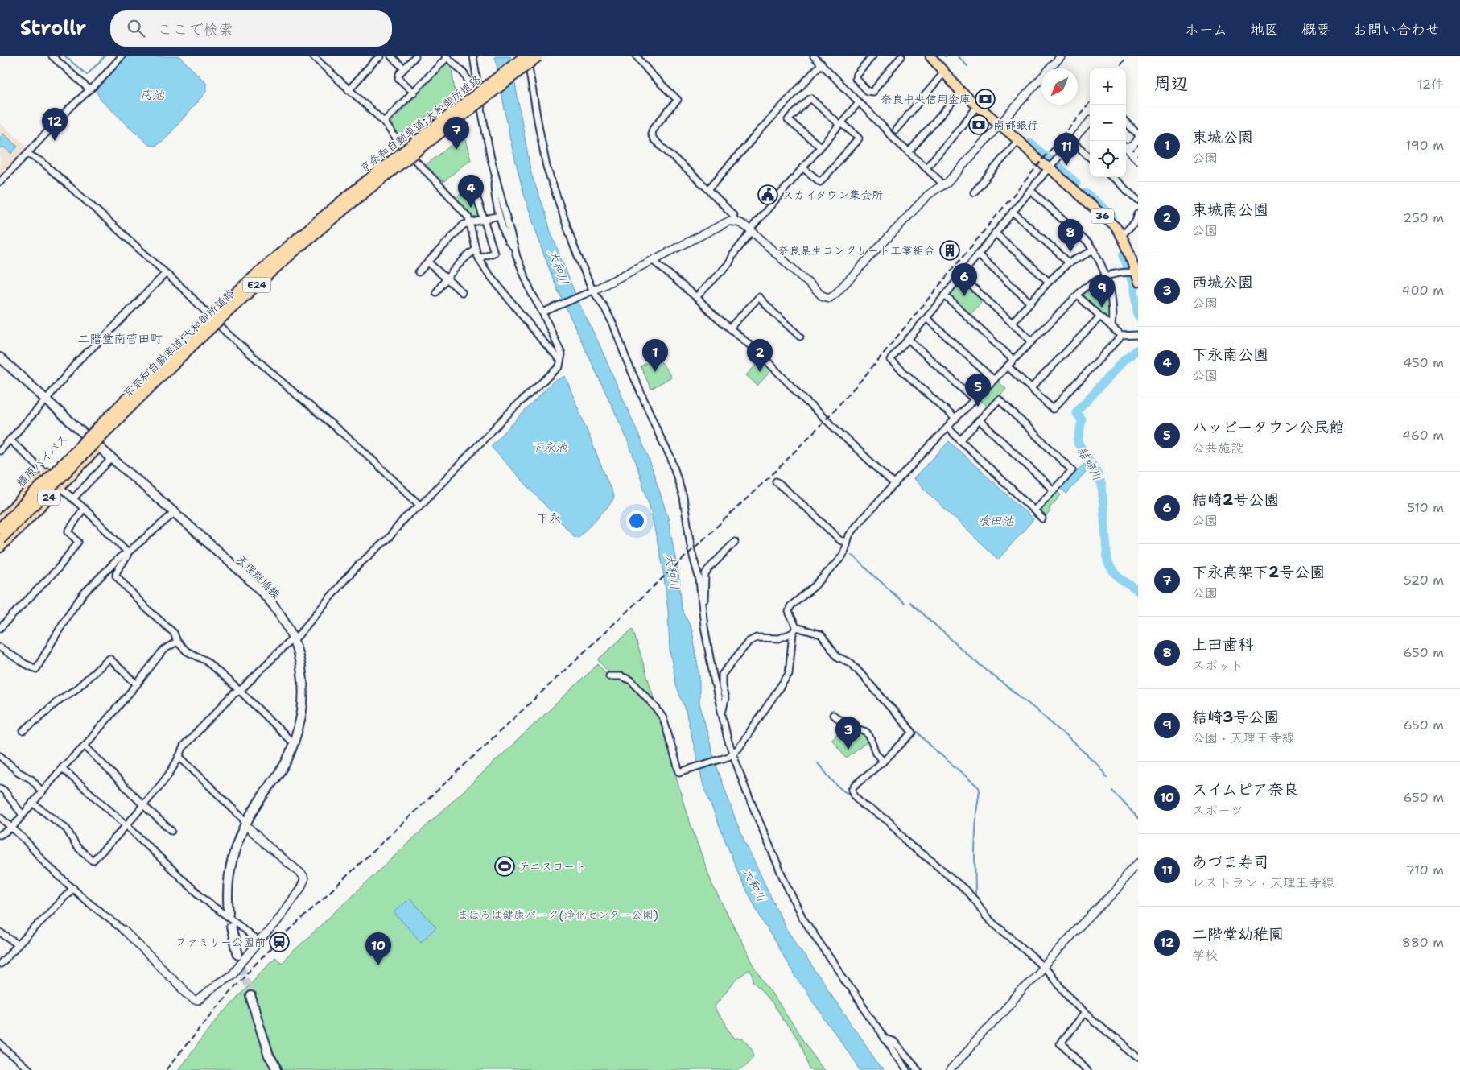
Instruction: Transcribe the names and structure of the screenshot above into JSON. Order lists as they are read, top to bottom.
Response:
{
  "streets": {
    "highway": ["京奈和自動車道;大和御所道路", "E24"],
    "main road": [
      "36",
      "橿原バイパス",
      "24",
      "天理斑鳩線"
    ]
  },
  "crossings": [
    ["橿原バイパス", "天理斑鳩線"],
    ["24", "天理斑鳩線"]
  ],
  "districts": ["二階堂南菅田町", "下永"],
  "water": [
    "南池",
    "大和川",
    "下永池",
    "結崎川",
    "喰田池"
  ],
  "parks": ["まほろば健康パーク(浄化センター公園)"],
  "places": {
    "bank": ["奈良中央信用金庫", "南都銀行"],
    "public building": ["スカイタウン集会所"],
    "building": ["奈良県生コンクリート工業組合"],
    "sports": ["テニスコート"],
    "station": ["ファミリー公園前"]
  },
  "north": "bottom left",
  "page": {
    "header": "Strollr",
    "search": "ここで検索",
    "nav": [
      "ホーム",
      "地図",
      "概要",
      "お問い合わせ"
    ],
    "heading": ["周辺", "12件"],
    "map_buttons": ["+", "−"],
    "pins": [
      "12",
      "7",
      "11",
      "4",
      "8",
      "6",
      "9",
      "1",
      "2",
      "5",
      "3",
      "10"
    ],
    "list": [
      {
        "mark": "1",
        "name": "東城公園",
        "note": "公園",
        "value": "190 m"
      },
      {
        "mark": "2",
        "name": "東城南公園",
        "note": "公園",
        "value": "250 m"
      },
      {
        "mark": "3",
        "name": "西城公園",
        "note": "公園",
        "value": "400 m"
      },
      {
        "mark": "4",
        "name": "下永南公園",
        "note": "公園",
        "value": "450 m"
      },
      {
        "mark": "5",
        "name": "ハッピータウン公民館",
        "note": "公共施設",
        "value": "460 m"
      },
      {
        "mark": "6",
        "name": "結崎2号公園",
        "note": "公園",
        "value": "510 m"
      },
      {
        "mark": "7",
        "name": "下永高架下2号公園",
        "note": "公園",
        "value": "520 m"
      },
      {
        "mark": "8",
        "name": "上田歯科",
        "note": "スポット",
        "value": "650 m"
      },
      {
        "mark": "9",
        "name": "結崎3号公園",
        "note": "公園 · 天理王寺線",
        "value": "650 m"
      },
      {
        "mark": "10",
        "name": "スイムピア奈良",
        "note": "スポーツ",
        "value": "650 m"
      },
      {
        "mark": "11",
        "name": "あづま寿司",
        "note": "レストラン · 天理王寺線",
        "value": "710 m"
      },
      {
        "mark": "12",
        "name": "二階堂幼稚園",
        "note": "学校",
        "value": "880 m"
      }
    ]
  }
}
